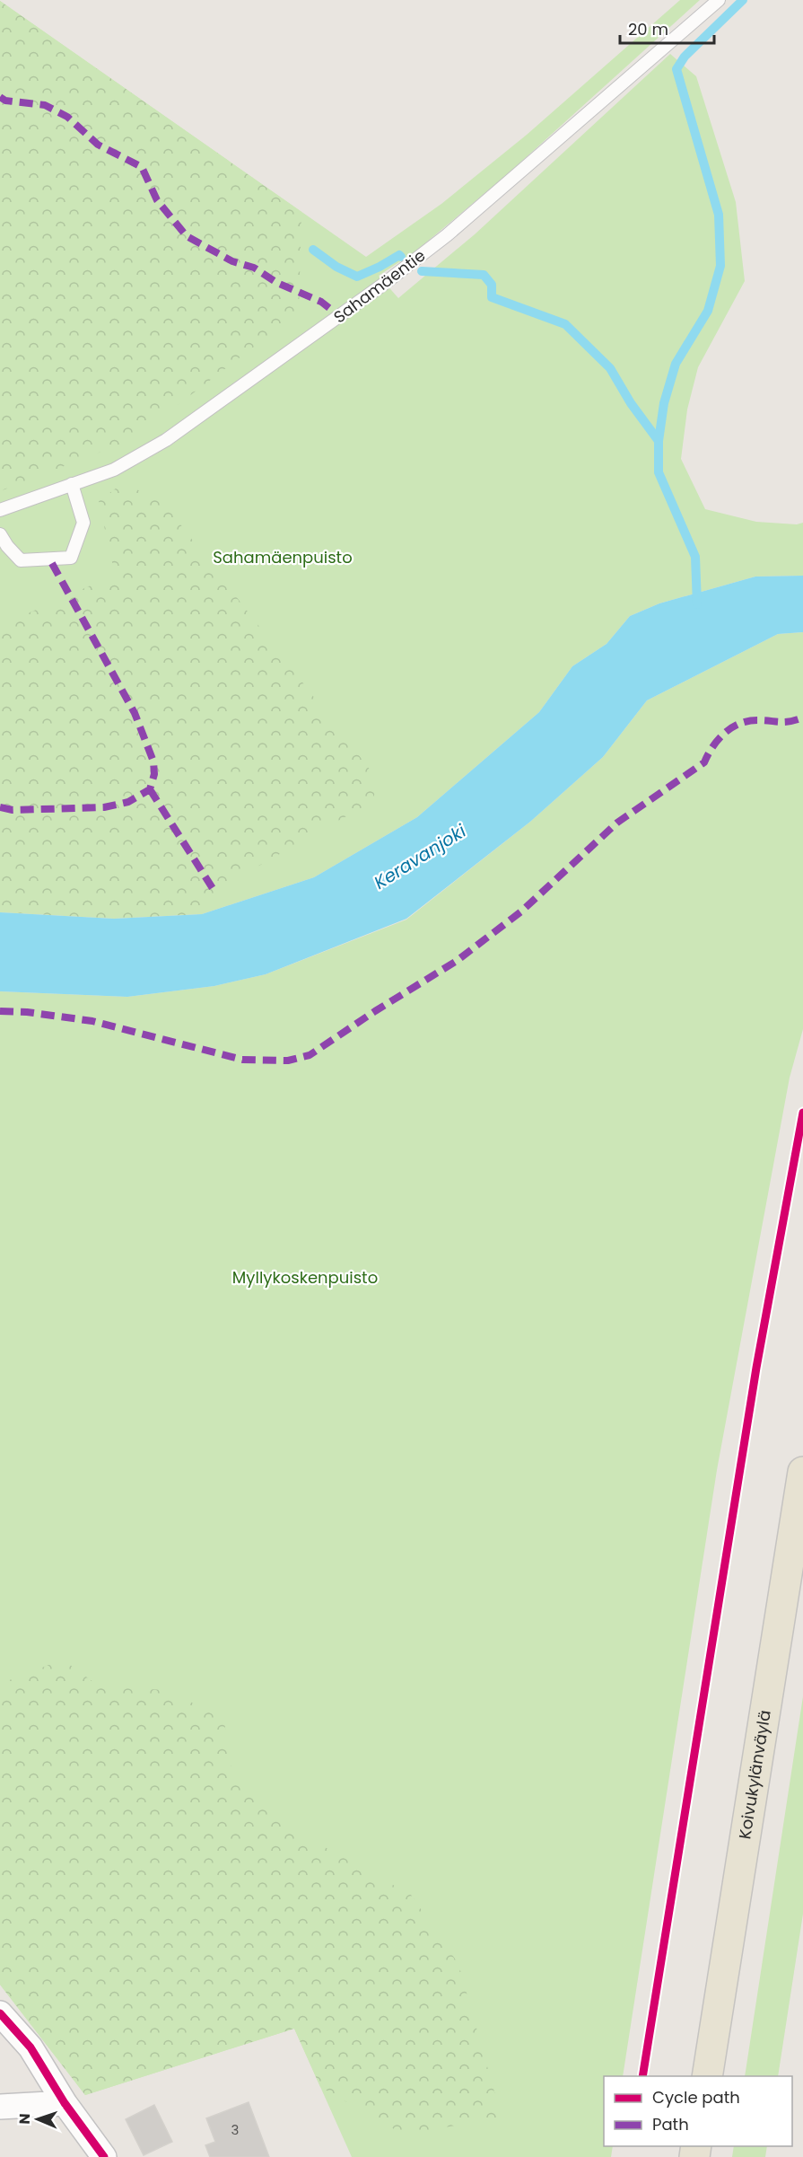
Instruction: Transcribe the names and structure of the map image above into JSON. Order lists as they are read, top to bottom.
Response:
{
  "streets": {
    "main road": ["Koivukylänväylä"],
    "lane": ["Sahamäentie"]
  },
  "water": ["Keravanjoki"],
  "parks": ["Sahamäenpuisto", "Myllykoskenpuisto"],
  "house_numbers": ["3"],
  "legend": ["Cycle path", "Path"],
  "scale_bar": "20 m",
  "north": "left"
}
